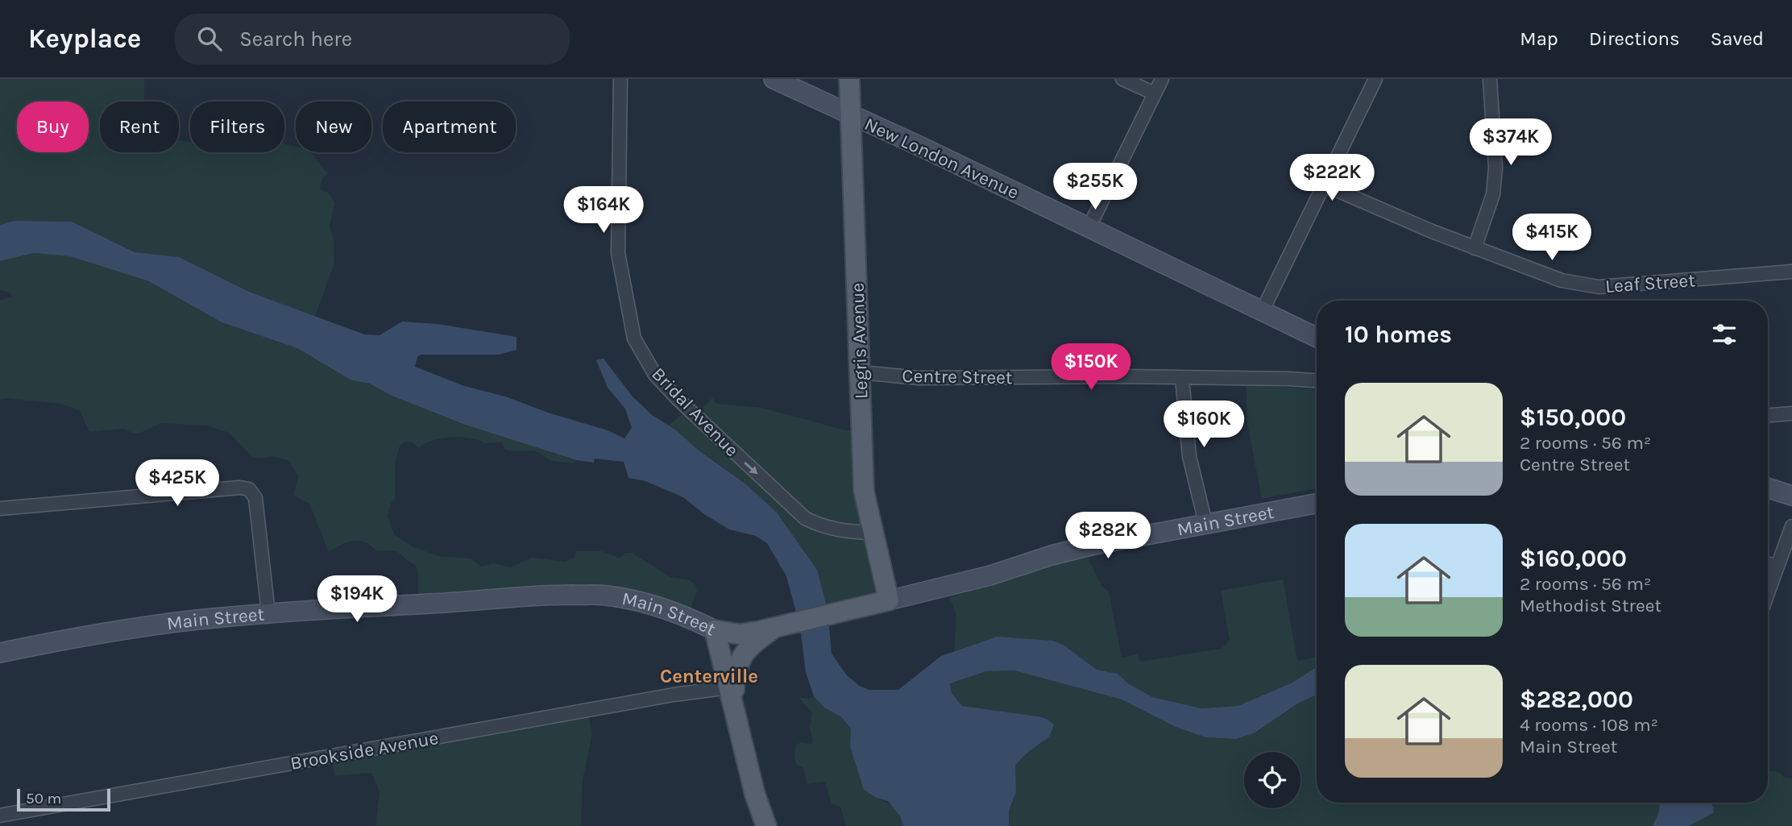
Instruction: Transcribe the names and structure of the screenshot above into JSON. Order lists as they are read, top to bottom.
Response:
{
  "streets": {
    "main road": ["New London Avenue", "Legris Avenue", "Main Street"],
    "street": [
      "Leaf Street",
      "Centre Street",
      "Bridal Avenue",
      "Brookside Avenue"
    ]
  },
  "crossings": [
    ["New London Avenue", "Legris Avenue"],
    ["Legris Avenue", "Centre Street"],
    ["Legris Avenue", "Bridal Avenue"],
    ["Legris Avenue", "Main Street"]
  ],
  "one_way": ["Bridal Avenue"],
  "districts": ["Centerville"],
  "scale_bar": "50 m",
  "page": {
    "header": "Keyplace",
    "search": "Search here",
    "nav": ["Map", "Directions", "Saved"],
    "chip": [
      "Buy",
      "Rent",
      "Filters",
      "New",
      "Apartment"
    ],
    "price": [
      "$374K",
      "$222K",
      "$255K",
      "$164K",
      "$415K",
      "$150K",
      "$160K",
      "$425K",
      "$282K",
      "$194K"
    ],
    "heading": "10 homes",
    "list": [
      {
        "name": "$150,000",
        "note": "2 rooms · 56 m² · Centre Street"
      },
      {
        "name": "$160,000",
        "note": "2 rooms · 56 m² · Methodist Street"
      },
      {
        "name": "$282,000",
        "note": "4 rooms · 108 m² · Main Street"
      }
    ],
    "scale": "50 m"
  }
}
